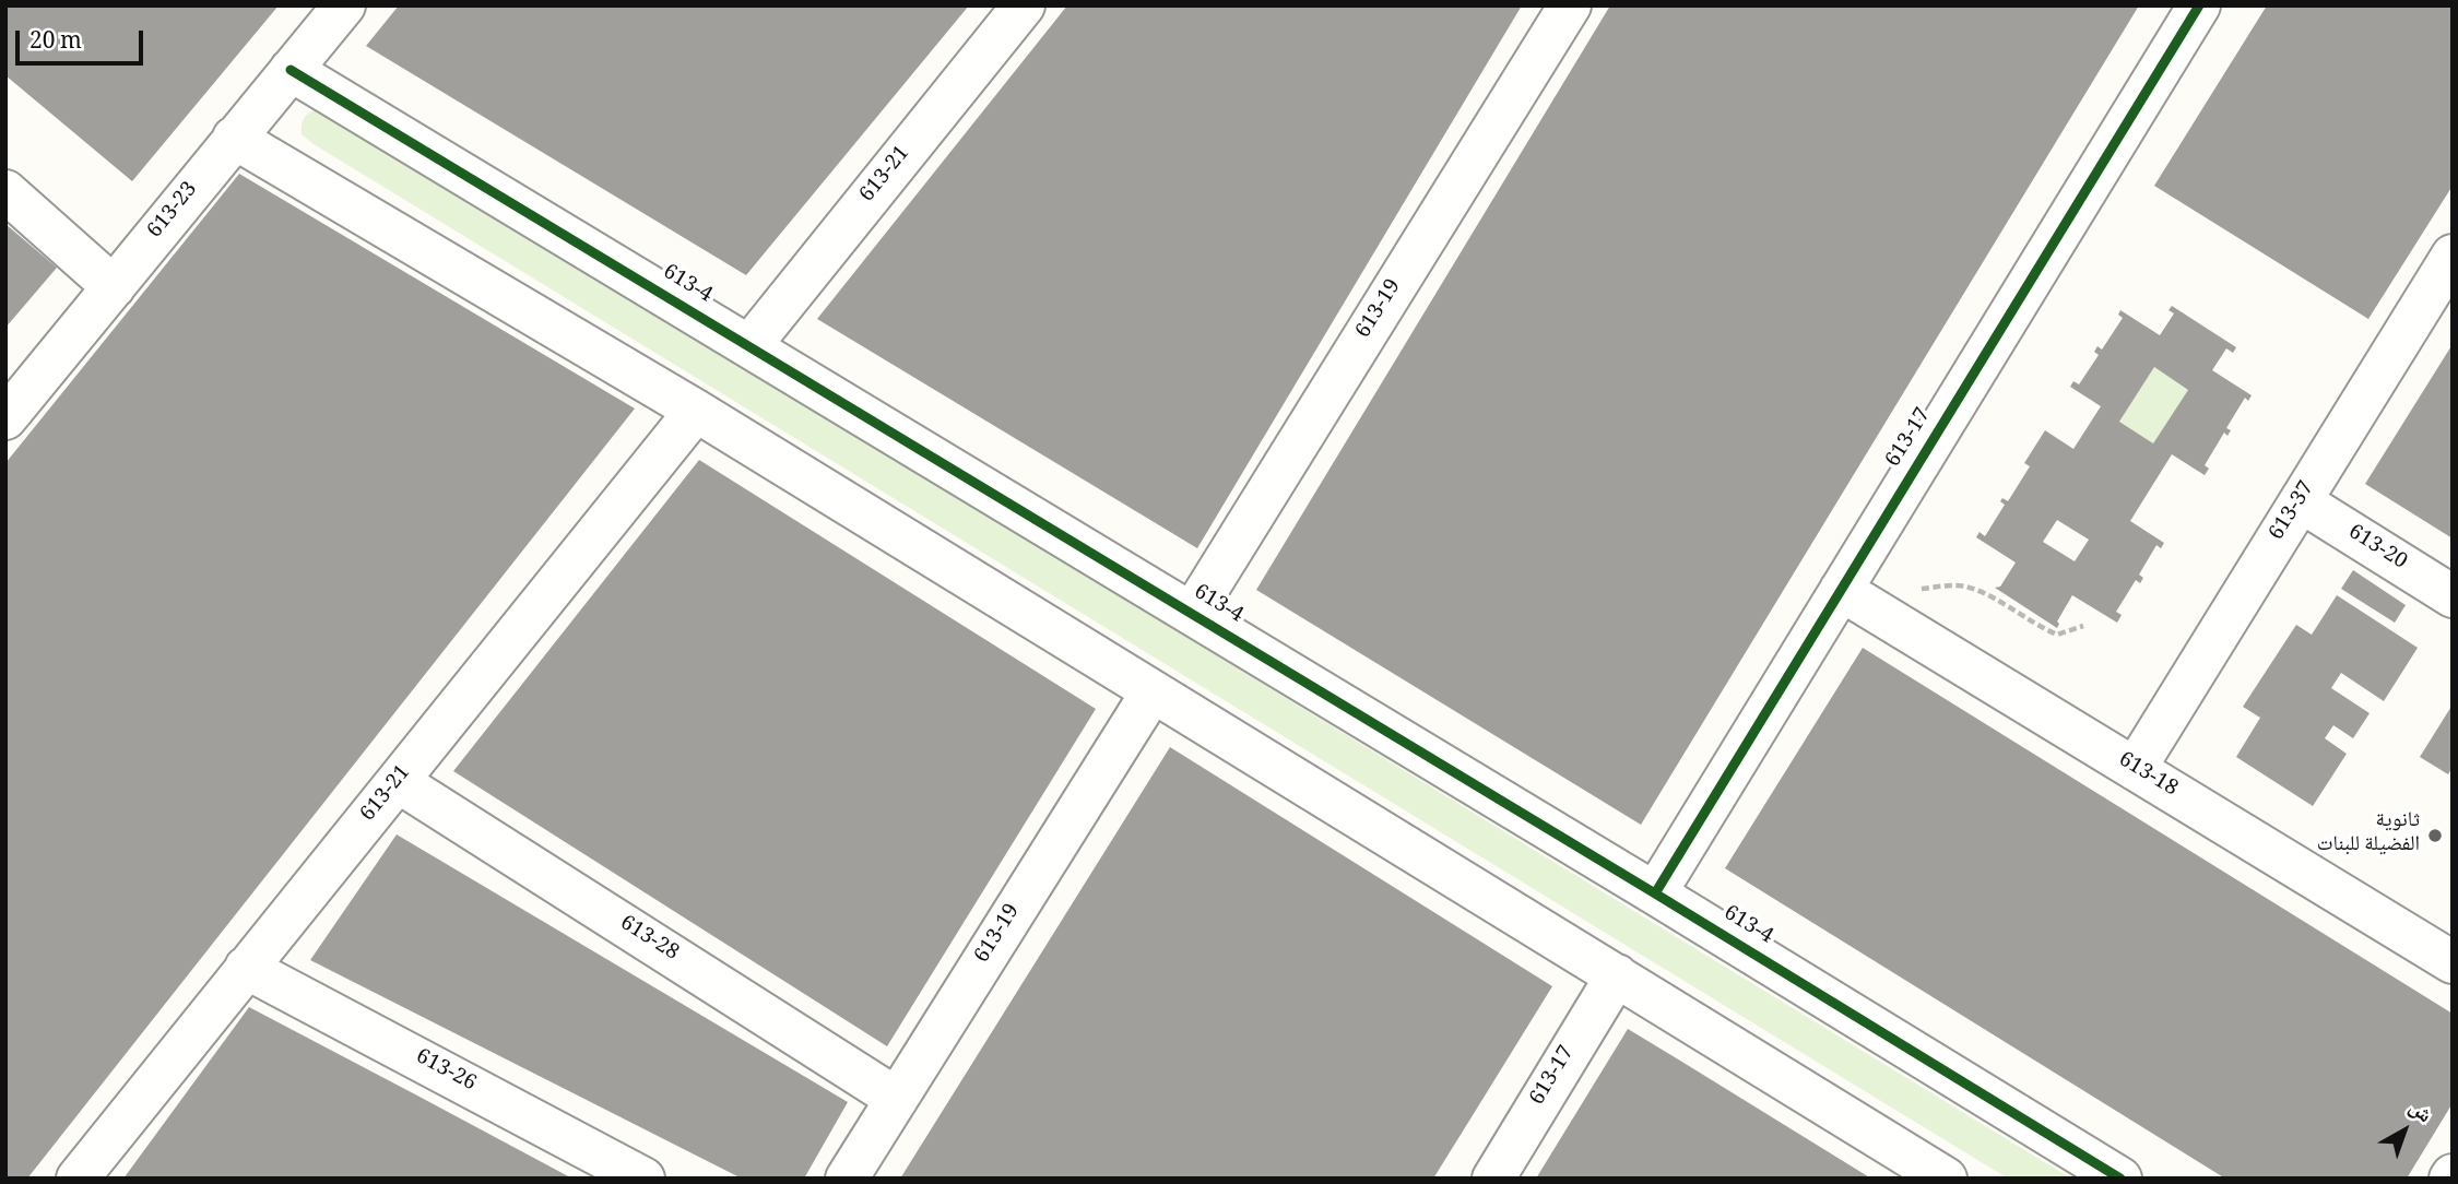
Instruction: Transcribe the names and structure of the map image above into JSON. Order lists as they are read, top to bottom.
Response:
{
  "streets": {
    "street": [
      "613-21",
      "613-23",
      "613-4",
      "613-19",
      "613-17",
      "613-37",
      "613-20",
      "613-18",
      "613-28",
      "613-26"
    ]
  },
  "crossings": [
    ["613-21", "613-4"],
    ["613-21", "613-28"],
    ["613-21", "613-26"],
    ["613-23", "613-4"],
    ["613-4", "613-19"],
    ["613-4", "613-17"],
    ["613-19", "613-28"],
    ["613-17", "613-18"],
    ["613-37", "613-20"],
    ["613-37", "613-18"]
  ],
  "places": ["ثانوية الفضيلة للبنات"],
  "scale_bar": "20 m",
  "north": "top right"
}
